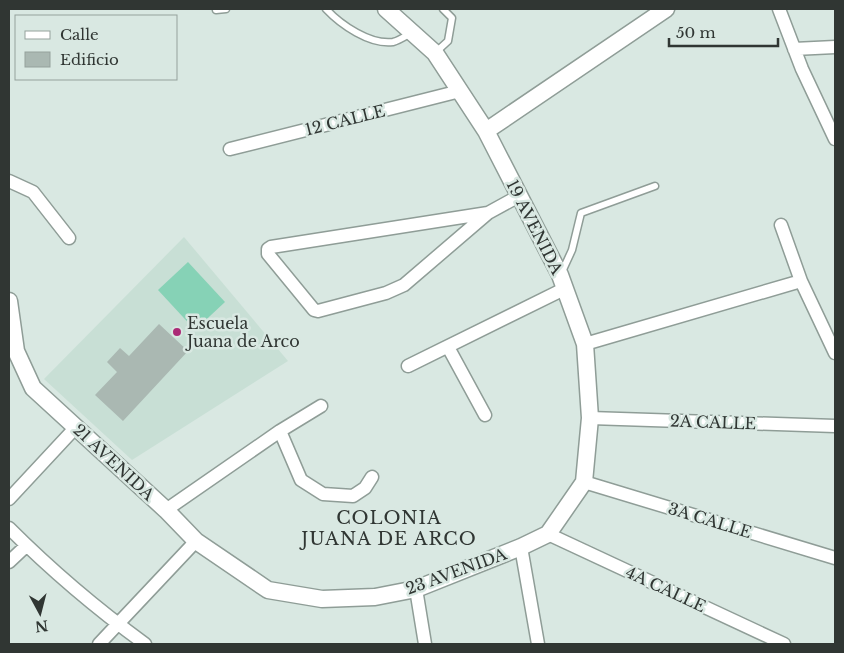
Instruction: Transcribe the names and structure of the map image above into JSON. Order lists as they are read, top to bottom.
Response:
{
  "streets": {
    "street": [
      "12 CALLE",
      "19 AVENIDA",
      "2A CALLE",
      "21 AVENIDA",
      "3A CALLE",
      "23 AVENIDA",
      "4A CALLE"
    ]
  },
  "crossings": [
    ["12 CALLE", "19 AVENIDA"],
    ["19 AVENIDA", "2A CALLE"],
    ["19 AVENIDA", "3A CALLE"],
    ["19 AVENIDA", "23 AVENIDA"],
    ["21 AVENIDA", "23 AVENIDA"],
    ["3A CALLE", "23 AVENIDA"],
    ["23 AVENIDA", "4A CALLE"]
  ],
  "districts": ["COLONIA JUANA DE ARCO"],
  "places": ["Escuela Juana de Arco"],
  "legend": ["Calle", "Edificio"],
  "scale_bar": "50 m",
  "north": "bottom"
}
